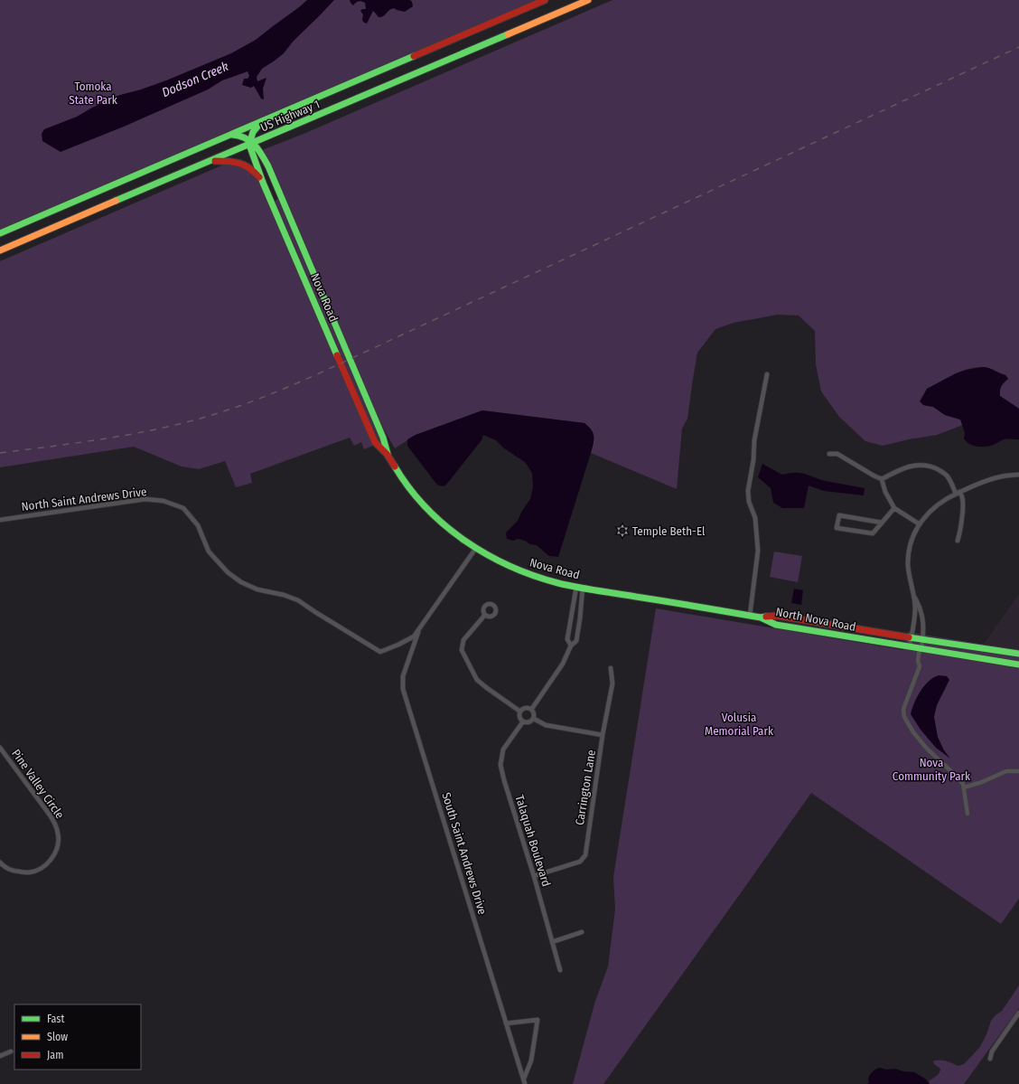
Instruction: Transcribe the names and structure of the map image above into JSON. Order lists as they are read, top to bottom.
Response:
{
  "streets": {
    "main road": ["US Highway 1", "Nova Road", "North Nova Road"],
    "street": [
      "North Saint Andrews Drive",
      "Pine Valley Circle",
      "Carrington Lane",
      "Talaquah Boulevard",
      "South Saint Andrews Drive"
    ]
  },
  "crossings": [
    ["US Highway 1", "Nova Road"],
    ["Nova Road", "North Nova Road"],
    ["North Saint Andrews Drive", "South Saint Andrews Drive"],
    ["Carrington Lane", "Talaquah Boulevard"]
  ],
  "water": ["Dodson Creek"],
  "parks": ["Tomoka State Park", "Volusia Memorial Park", "Nova Community Park"],
  "places": {
    "synagogue": ["Temple Beth-El"]
  },
  "legend": ["Fast", "Slow", "Jam"]
}
